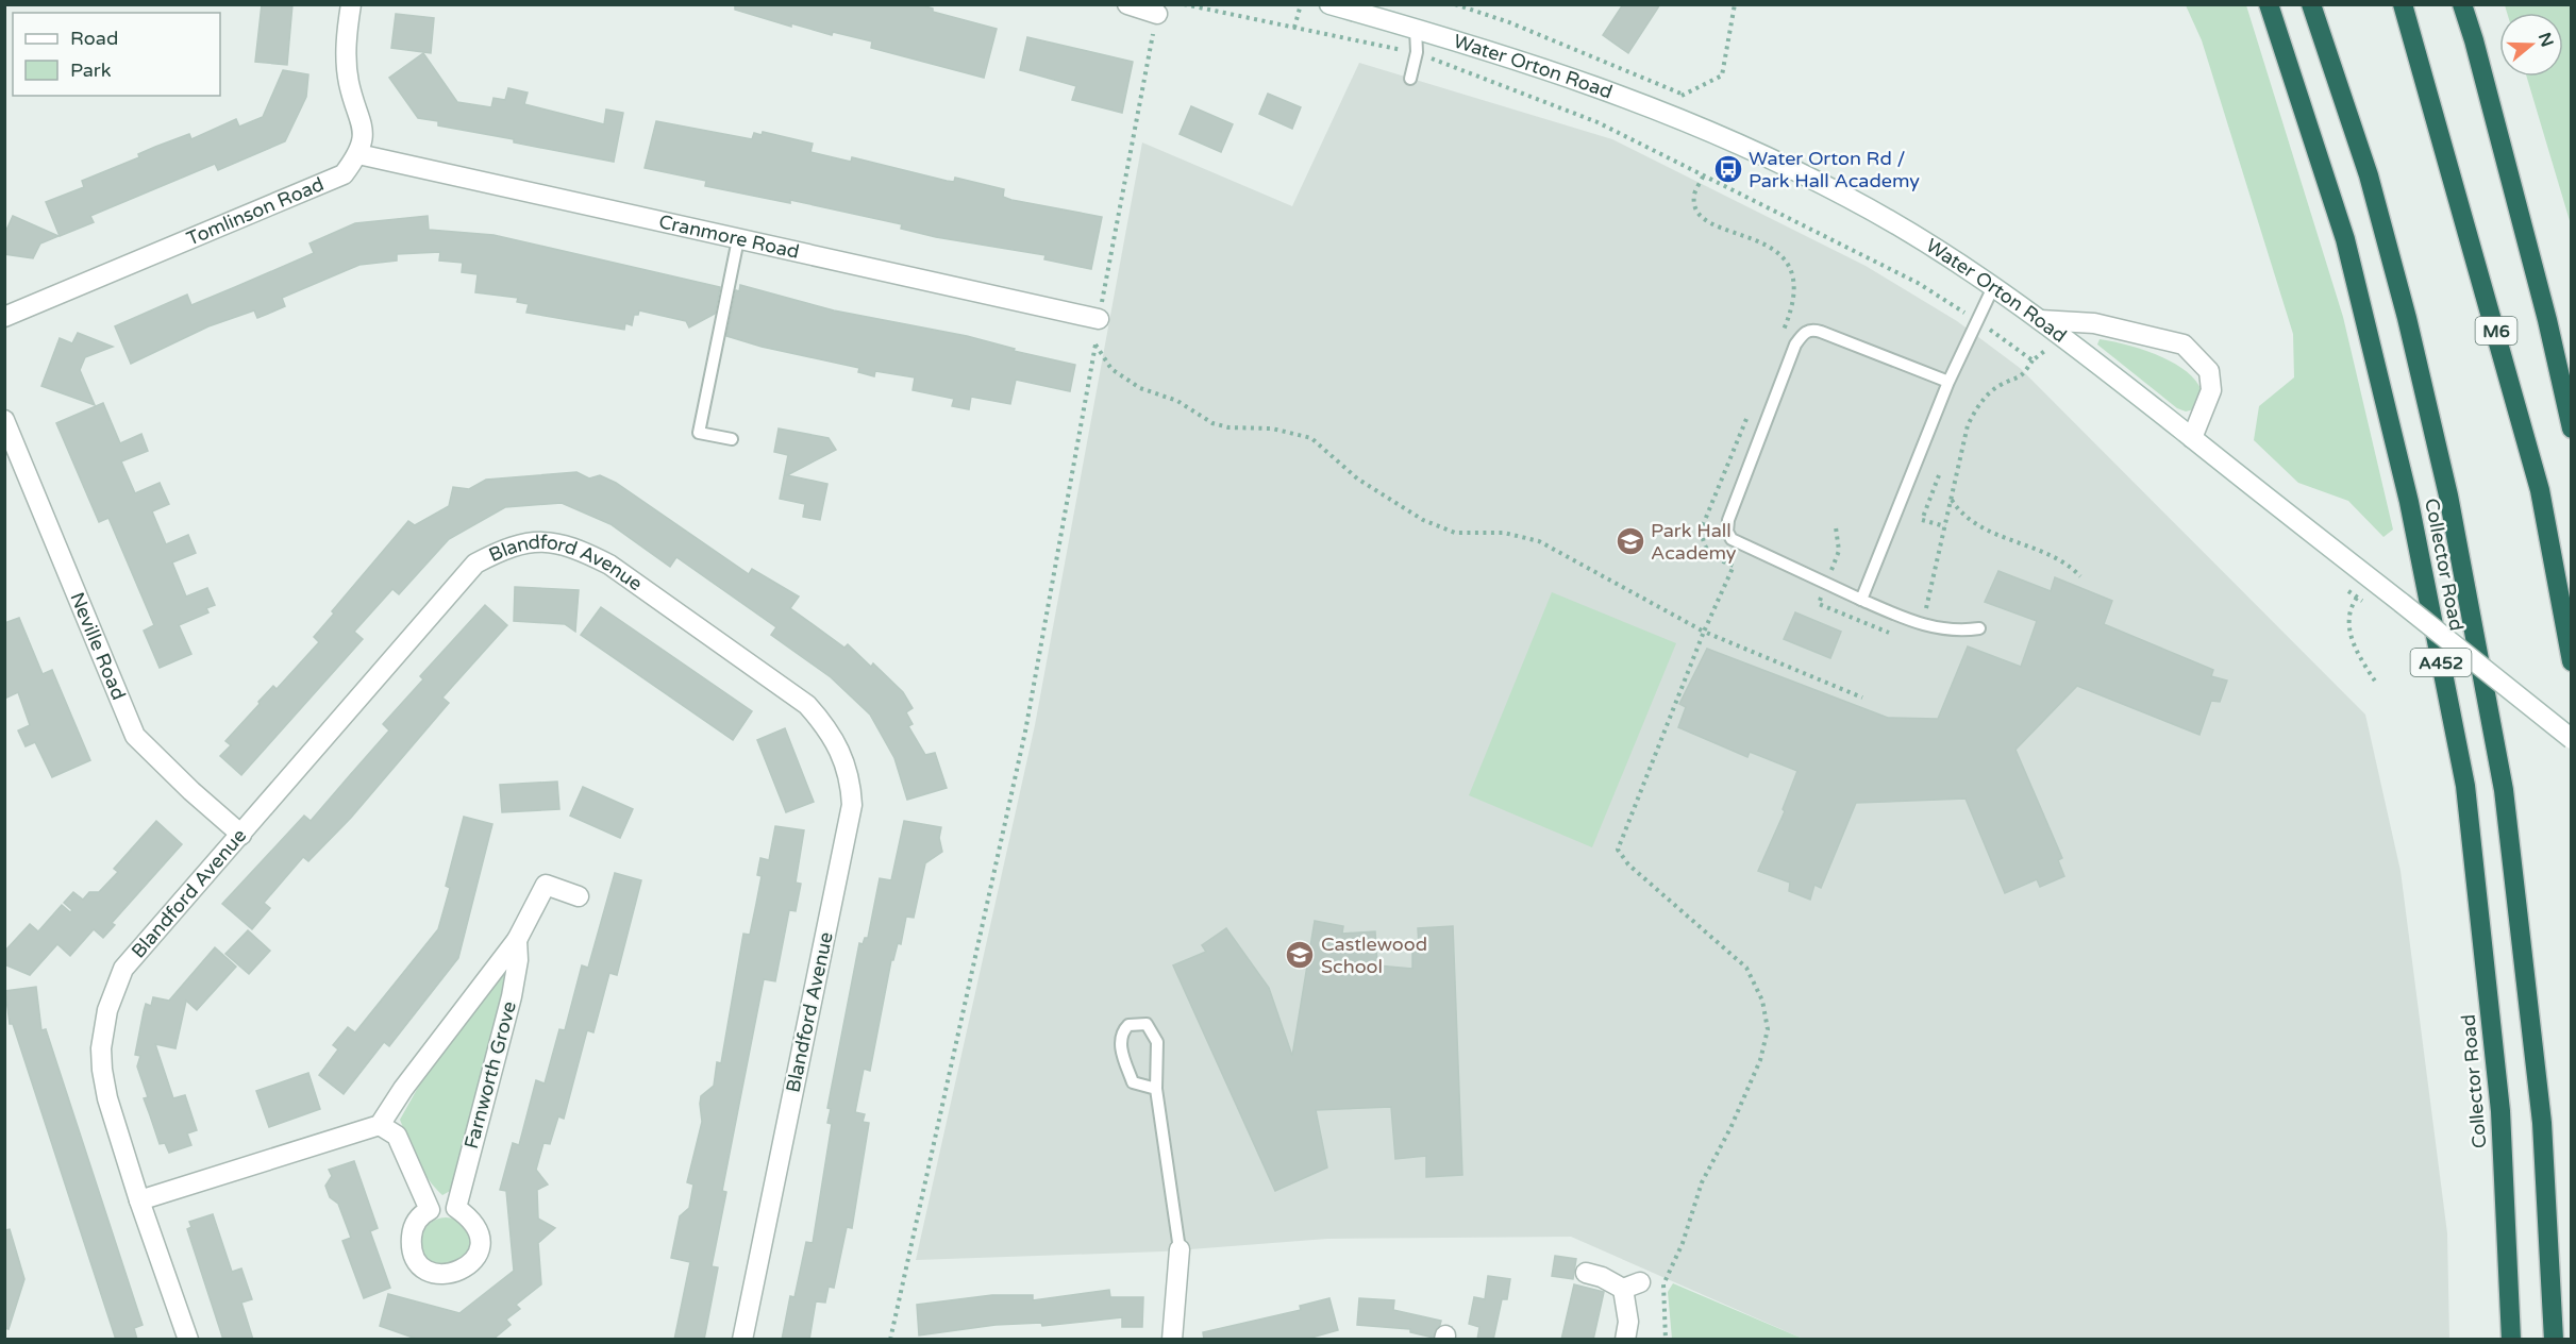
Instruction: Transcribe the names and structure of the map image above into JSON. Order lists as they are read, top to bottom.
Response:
{
  "streets": {
    "highway": ["M6", "Collector Road", "A452"],
    "street": [
      "Water Orton Road",
      "Tomlinson Road",
      "Cranmore Road",
      "Blandford Avenue",
      "Neville Road",
      "Farnworth Grove"
    ]
  },
  "crossings": [
    ["Tomlinson Road", "Cranmore Road"],
    ["Blandford Avenue", "Neville Road"]
  ],
  "places": {
    "bus stop": ["Water Orton Rd / Park Hall Academy"],
    "school or university": ["Park Hall Academy", "Castlewood School"]
  },
  "legend": ["Road", "Park"],
  "north": "right"
}
